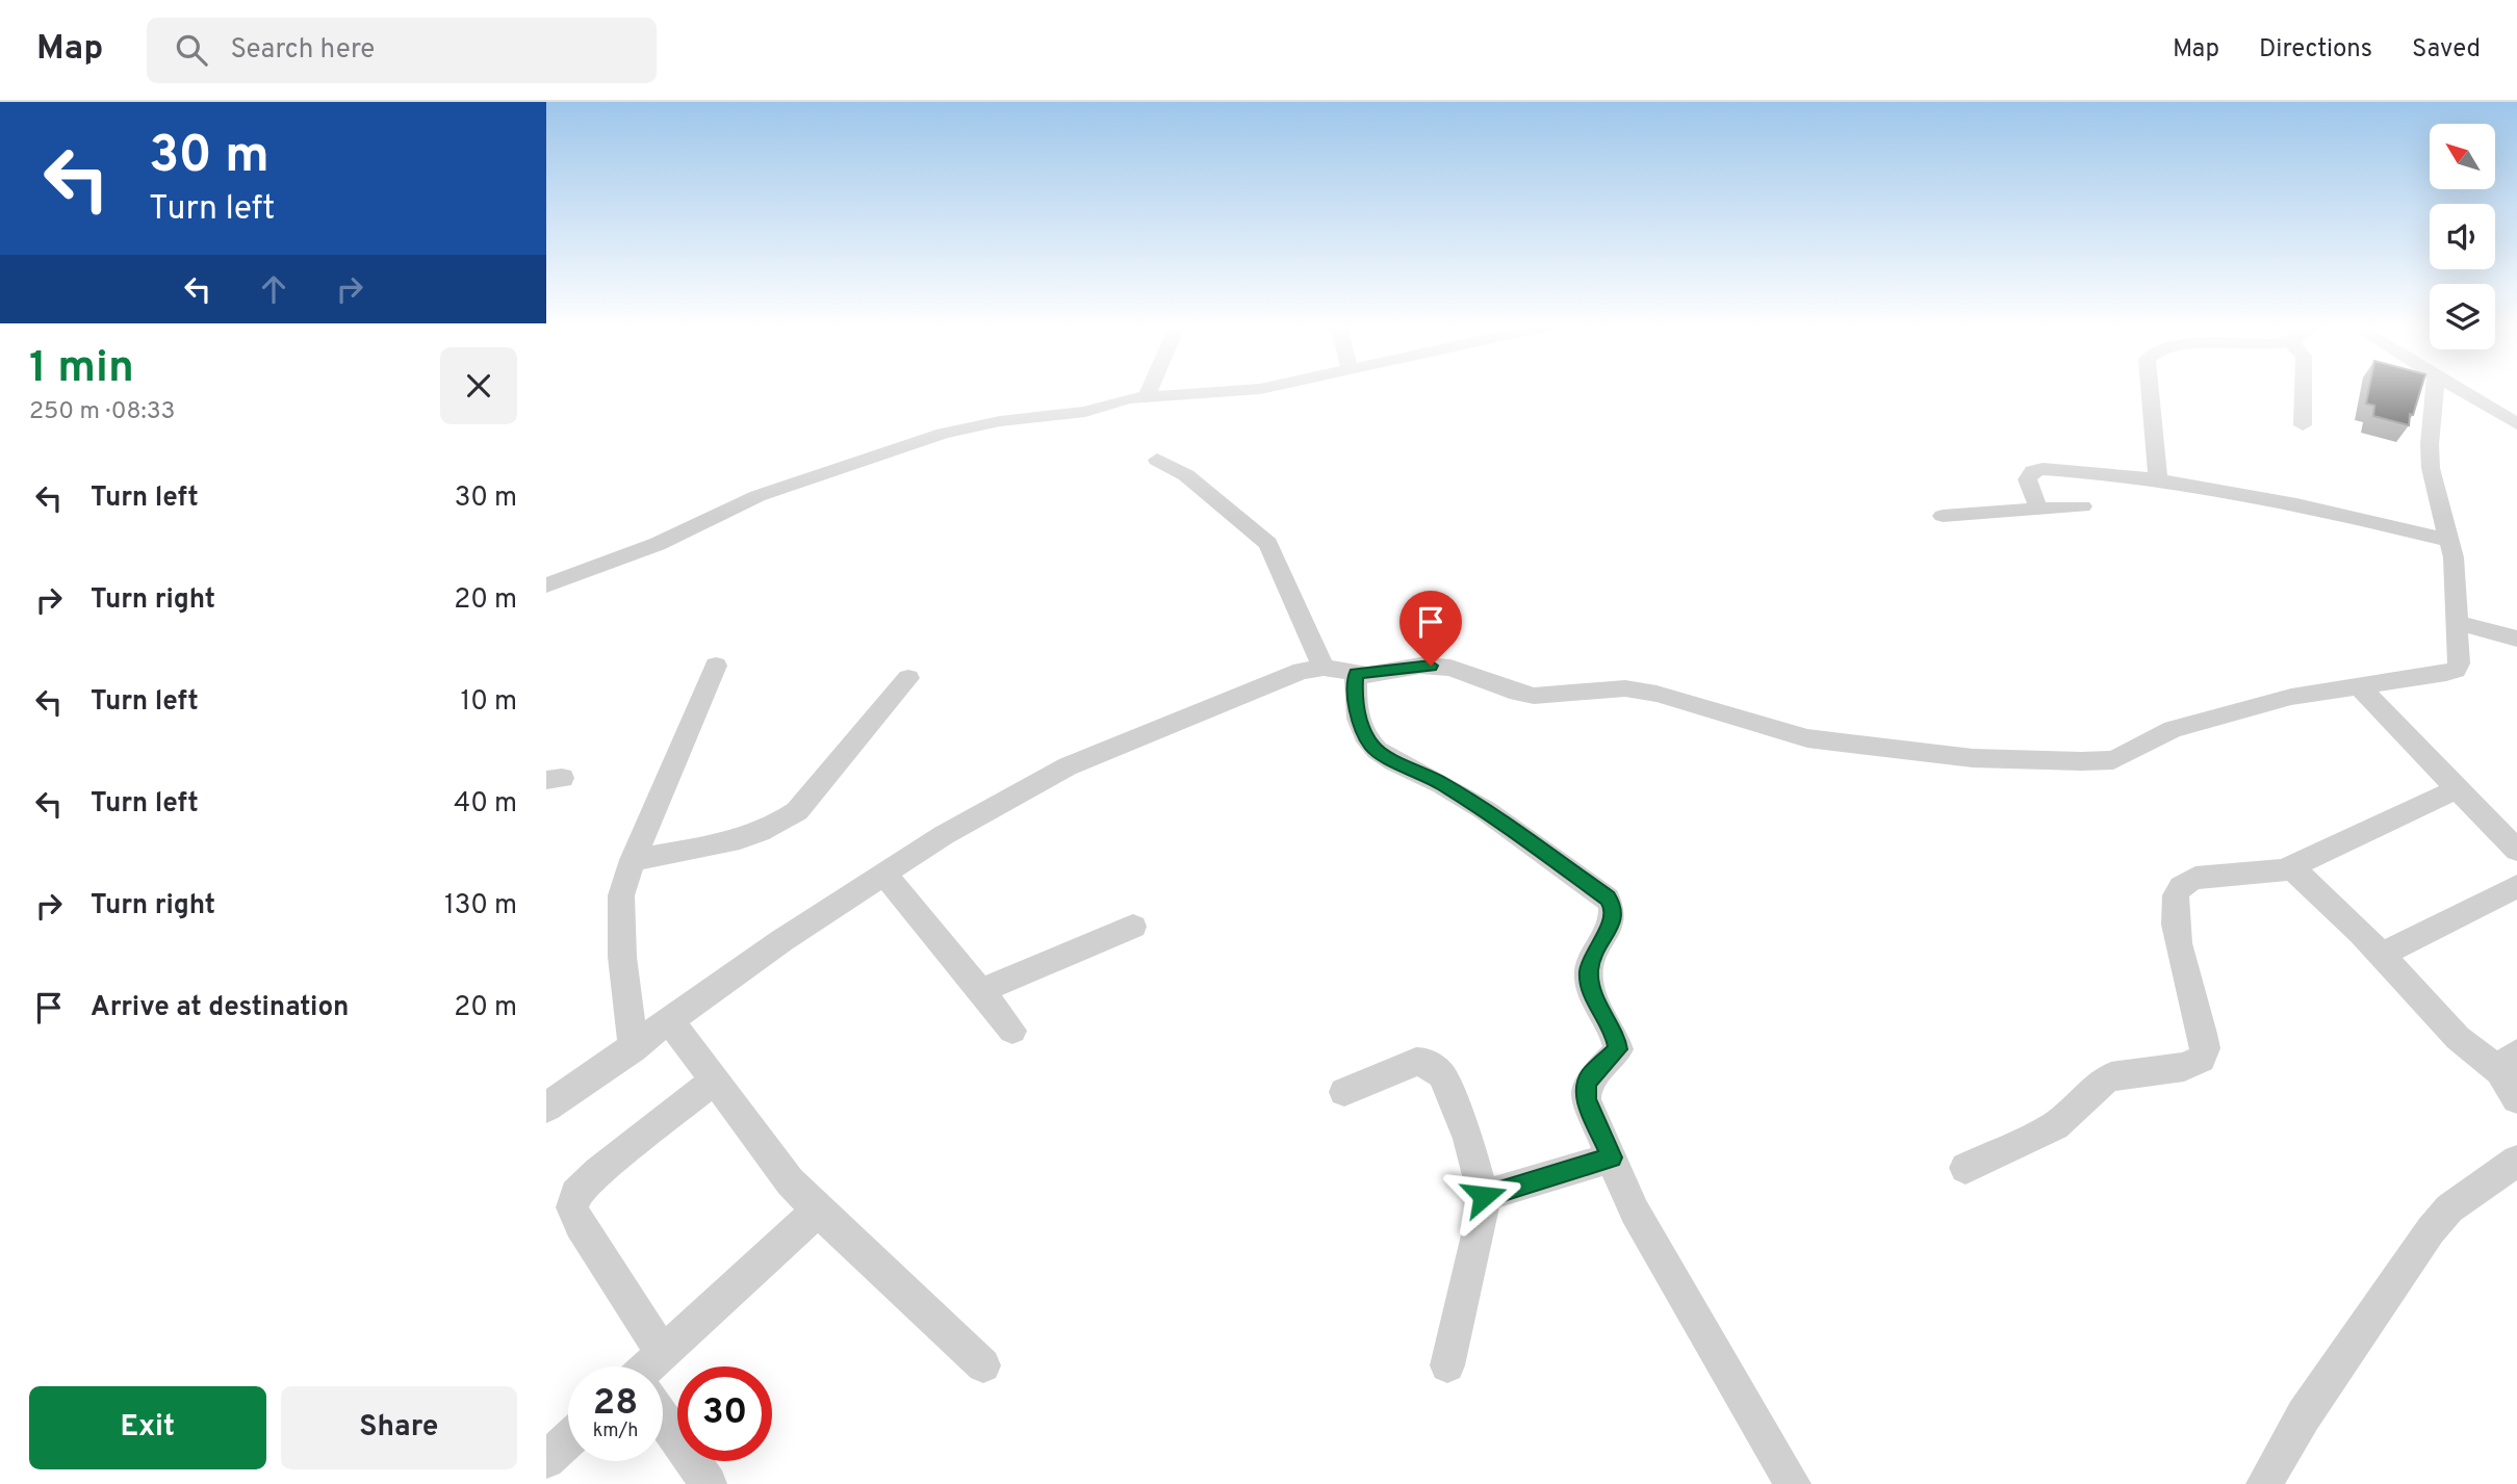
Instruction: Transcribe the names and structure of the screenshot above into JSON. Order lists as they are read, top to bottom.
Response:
{
  "north": "top left",
  "page": {
    "header": "Map",
    "search": "Search here",
    "nav": ["Map", "Directions", "Saved"],
    "turn": ["30 m", "Turn left"],
    "heading": ["1 min", "250 m · 08:33"],
    "list": [
      {
        "name": "Turn left",
        "value": "30 m"
      },
      {
        "name": "Turn right",
        "value": "20 m"
      },
      {
        "name": "Turn left",
        "value": "10 m"
      },
      {
        "name": "Turn left",
        "value": "40 m"
      },
      {
        "name": "Turn right",
        "value": "130 m"
      },
      {
        "name": "Arrive at destination",
        "value": "20 m"
      }
    ],
    "speed": "28 km/h",
    "limit": "30",
    "buttons": ["Exit", "Share"]
  }
}
